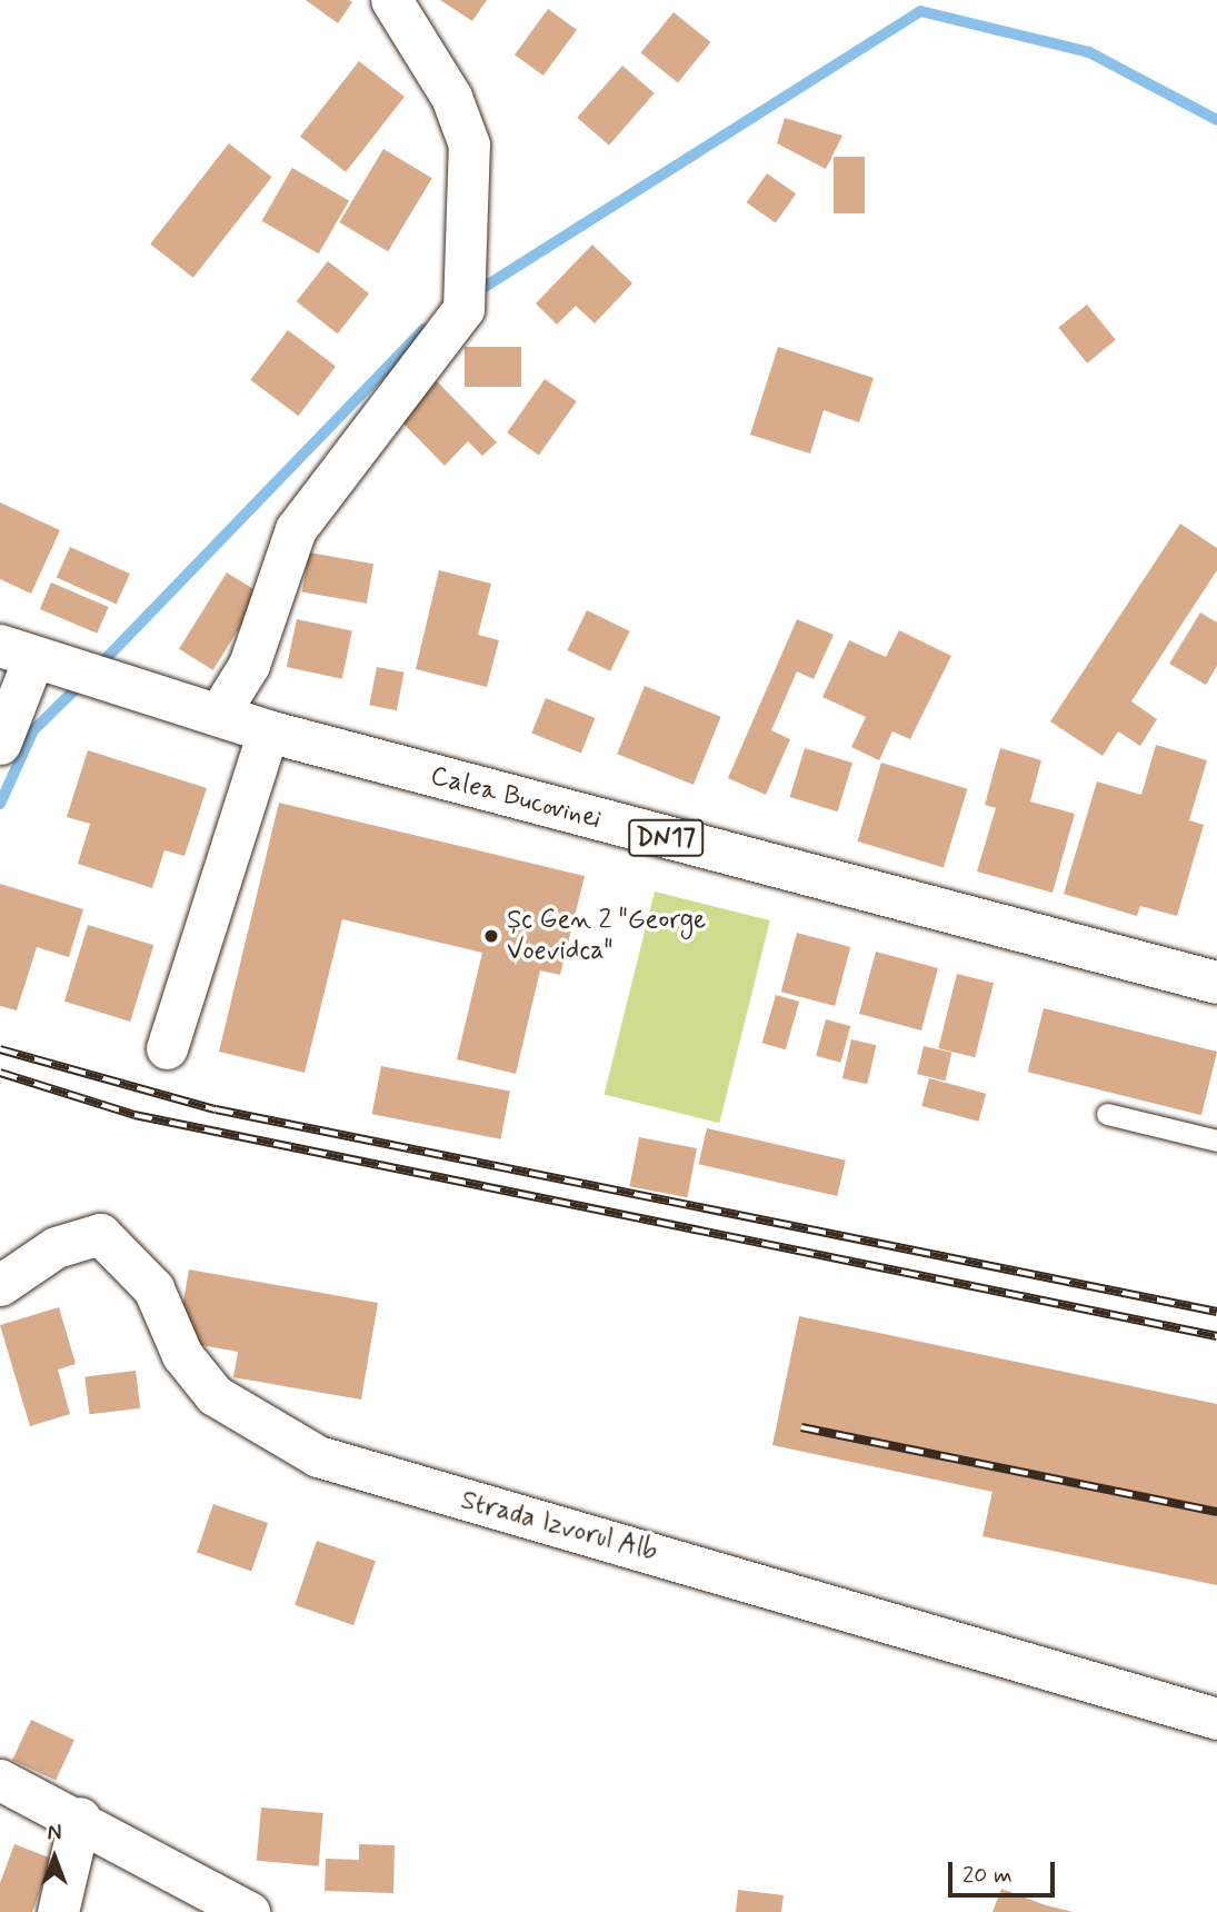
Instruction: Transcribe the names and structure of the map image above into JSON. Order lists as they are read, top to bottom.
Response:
{
  "streets": {
    "highway": ["Calea Bucovinei", "DN17"],
    "street": ["Strada Izvorul Alb"]
  },
  "places": ["Șc Gen 2 \"George Voevidca\""],
  "scale_bar": "20 m",
  "north": "top"
}
